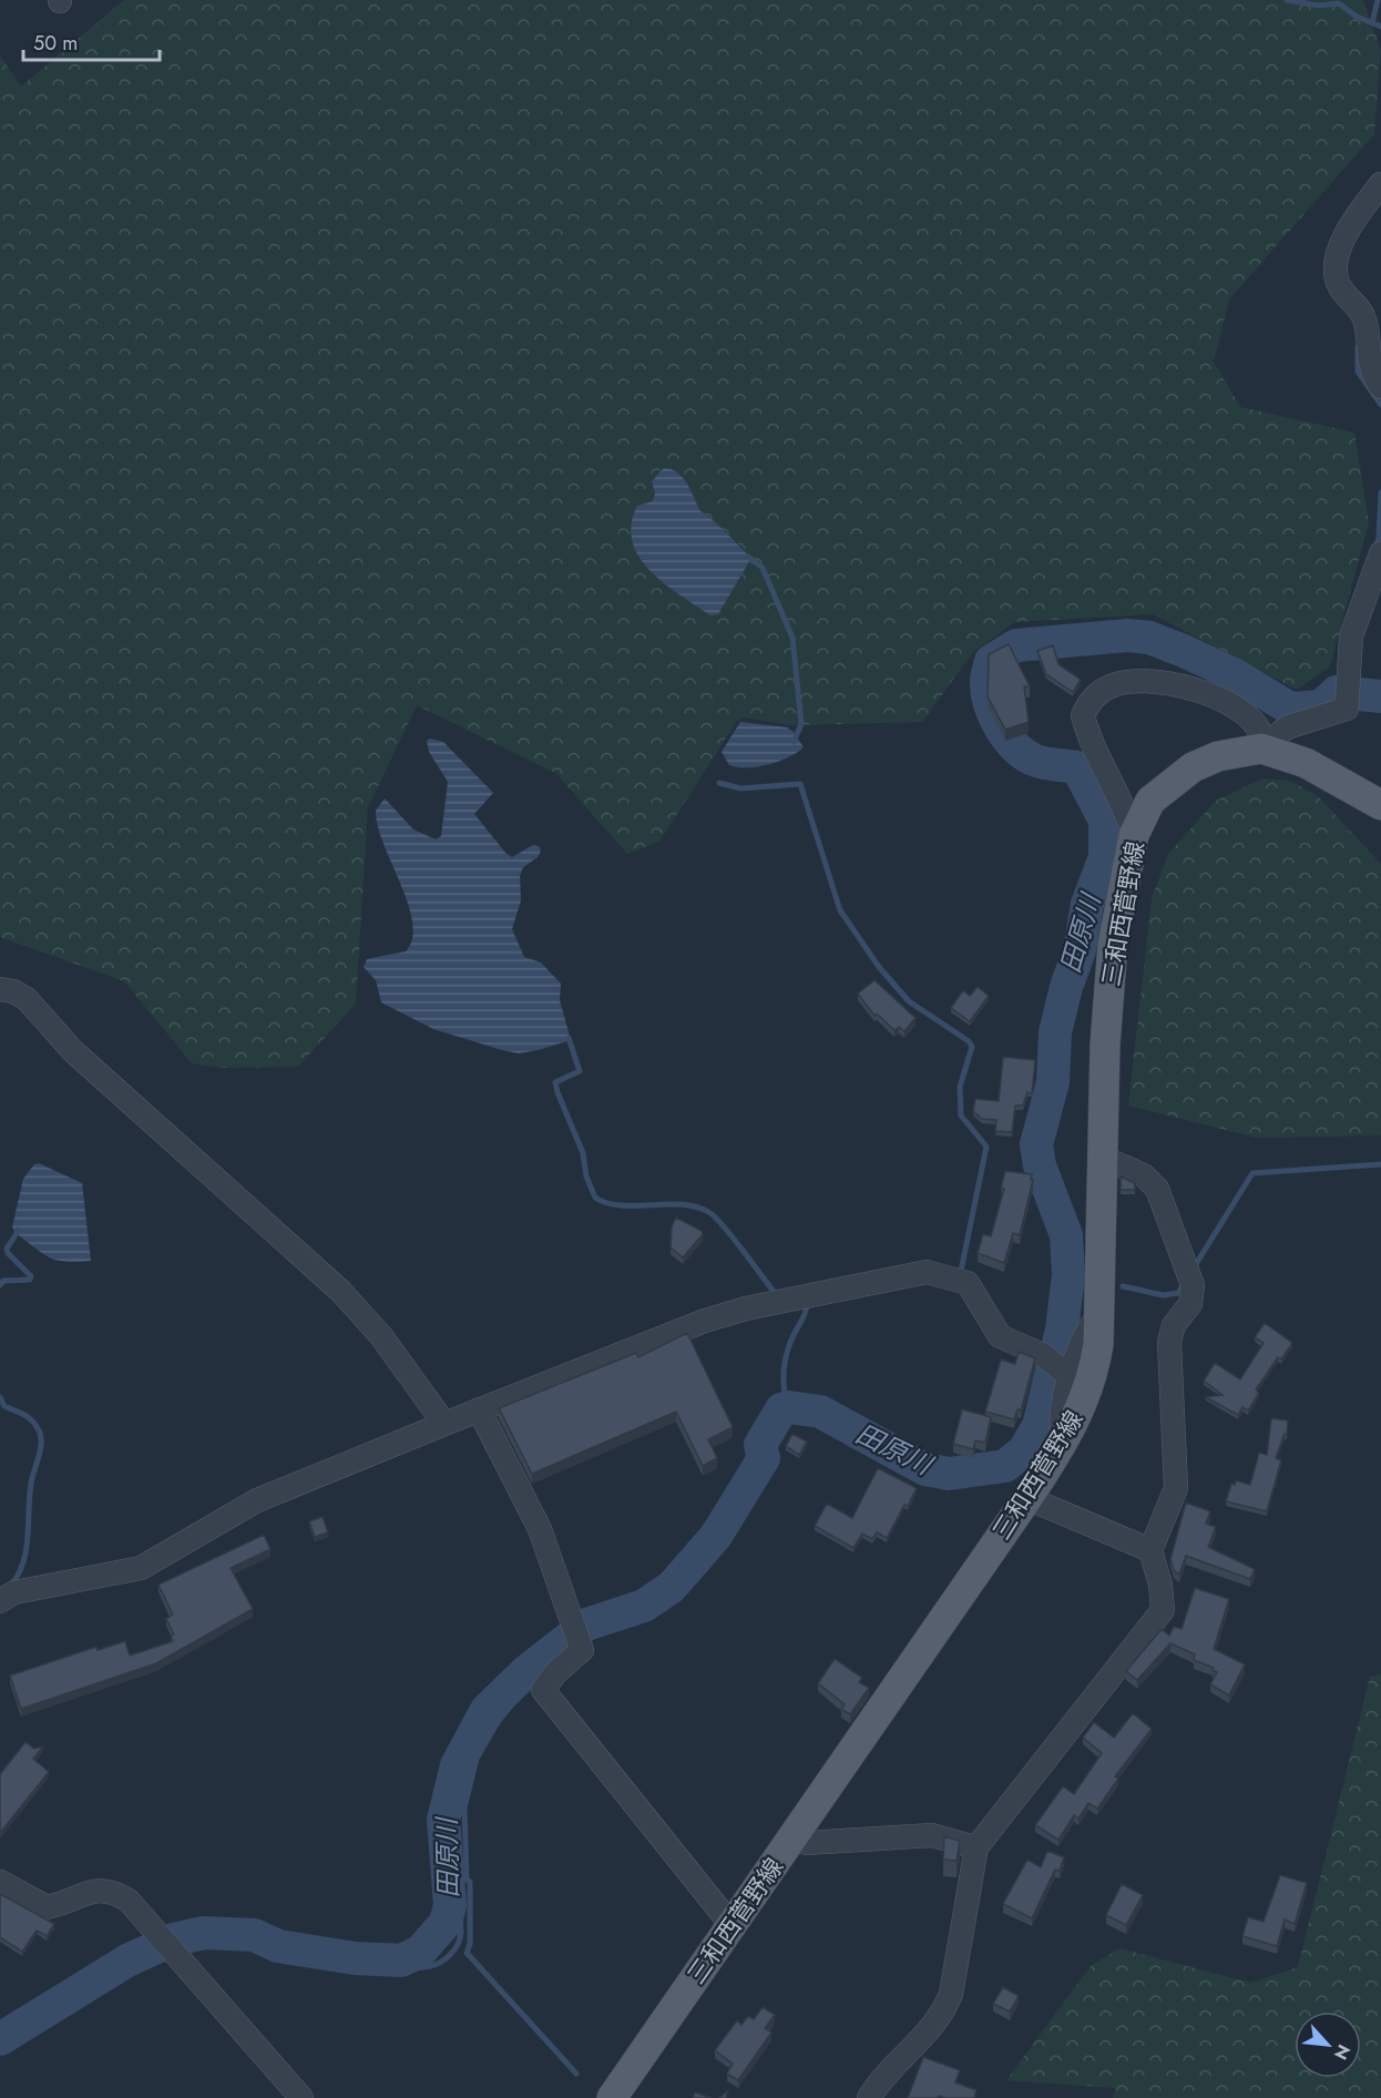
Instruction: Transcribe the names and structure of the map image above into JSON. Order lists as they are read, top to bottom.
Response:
{
  "streets": {
    "main road": ["三和西菅野線"]
  },
  "water": ["田原川"],
  "scale_bar": "50 m",
  "north": "bottom right"
}
